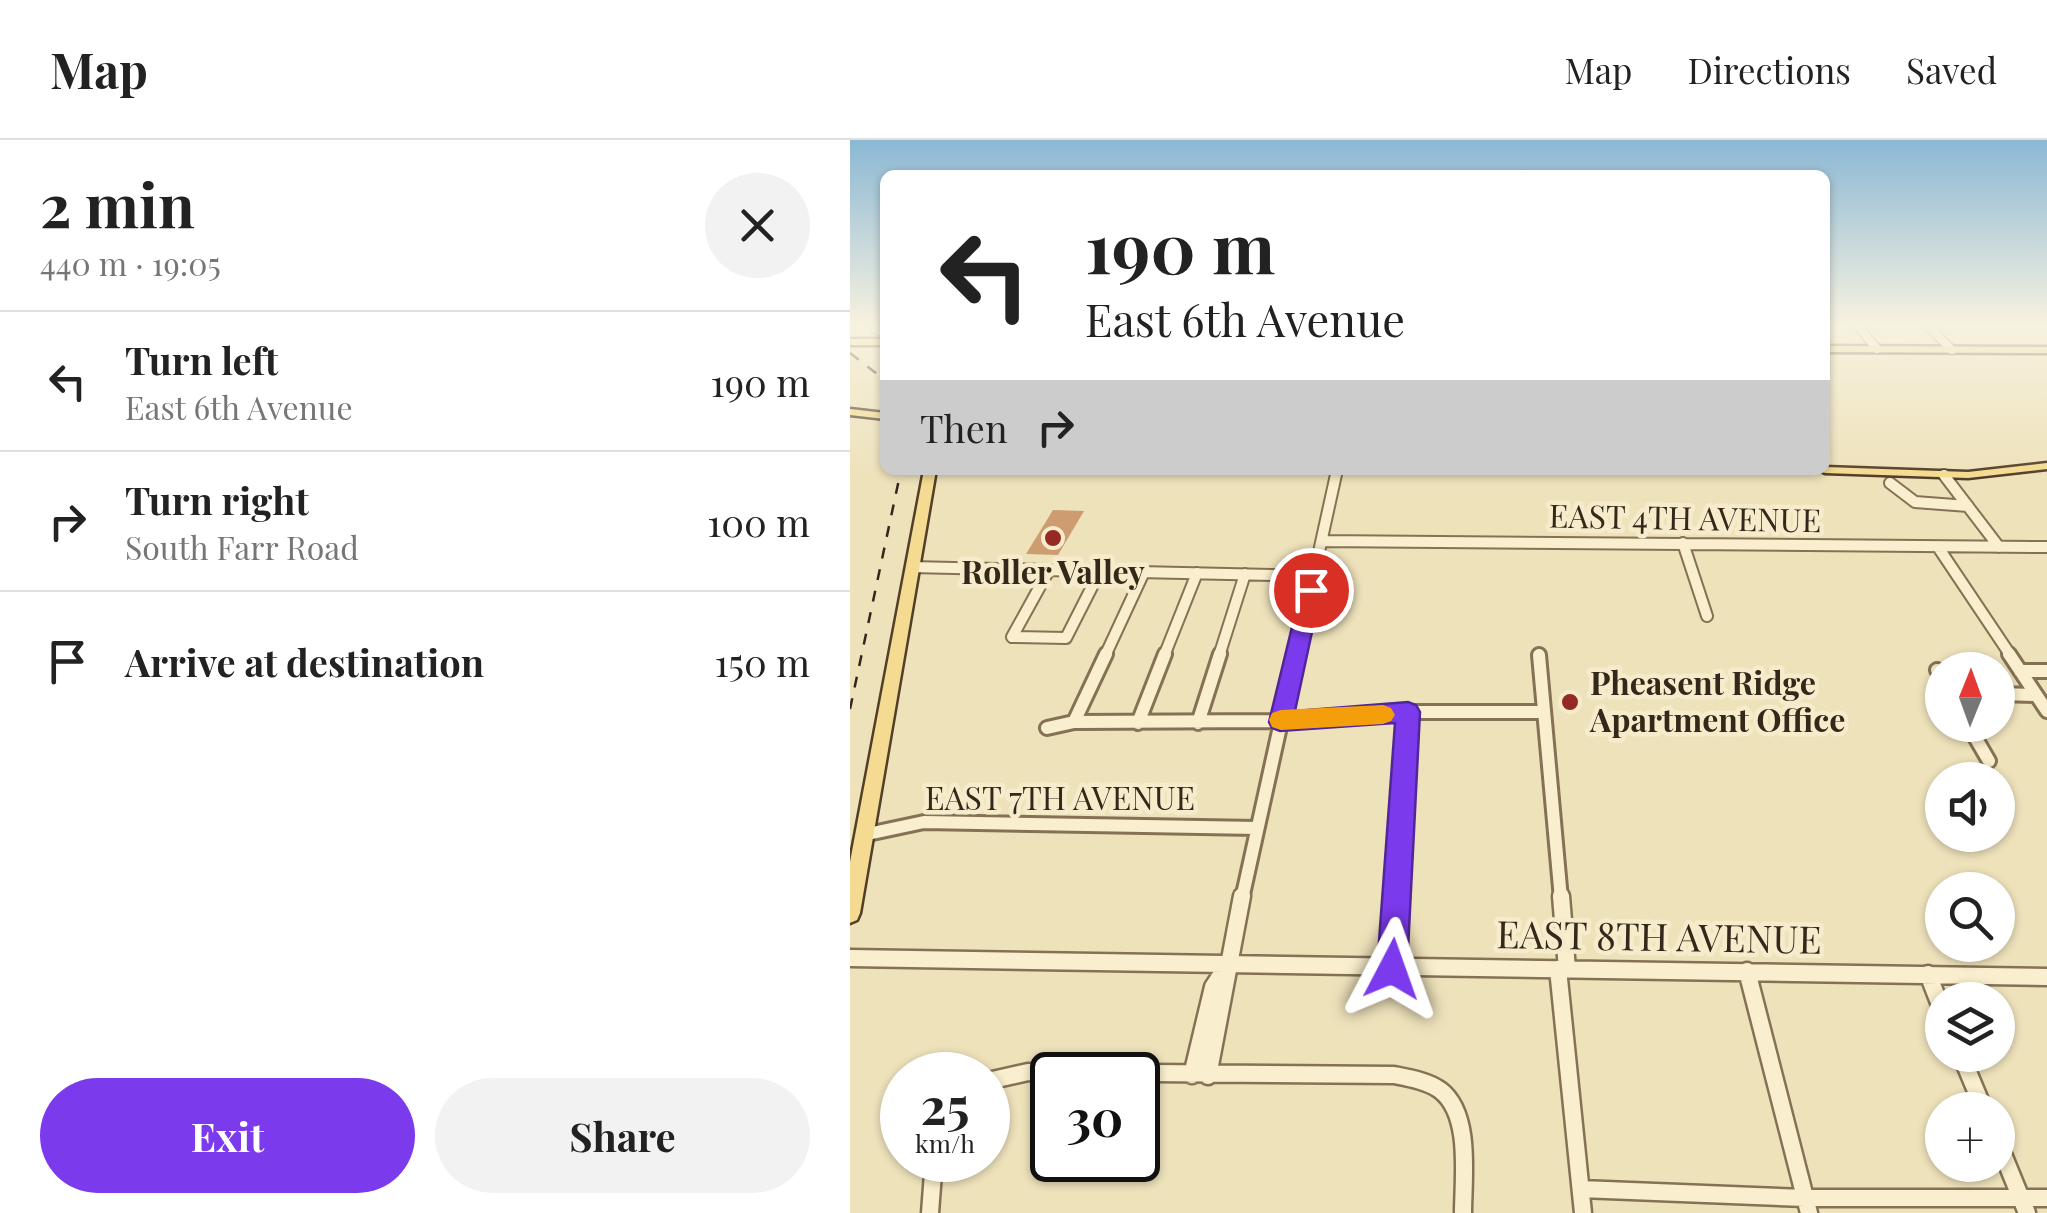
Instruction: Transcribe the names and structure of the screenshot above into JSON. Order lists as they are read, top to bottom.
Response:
{
  "streets": {
    "street": ["EAST 4TH AVENUE", "EAST 7TH AVENUE", "EAST 8TH AVENUE"]
  },
  "places": ["Roller Valley", "Pheasent Ridge Apartment Office"],
  "north": "top",
  "page": {
    "header": "Map",
    "nav": ["Map", "Directions", "Saved"],
    "heading": ["2 min", "440 m · 19:05"],
    "turn": ["190 m", "East 6th Avenue"],
    "list": [
      {
        "name": "Turn left",
        "note": "East 6th Avenue",
        "value": "190 m"
      },
      {
        "name": "Turn right",
        "note": "South Farr Road",
        "value": "100 m"
      },
      {
        "name": "Arrive at destination",
        "value": "150 m"
      }
    ],
    "then": "Then",
    "map_buttons": "+",
    "speed": "25 km/h",
    "limit": "30",
    "buttons": ["Exit", "Share"]
  }
}
